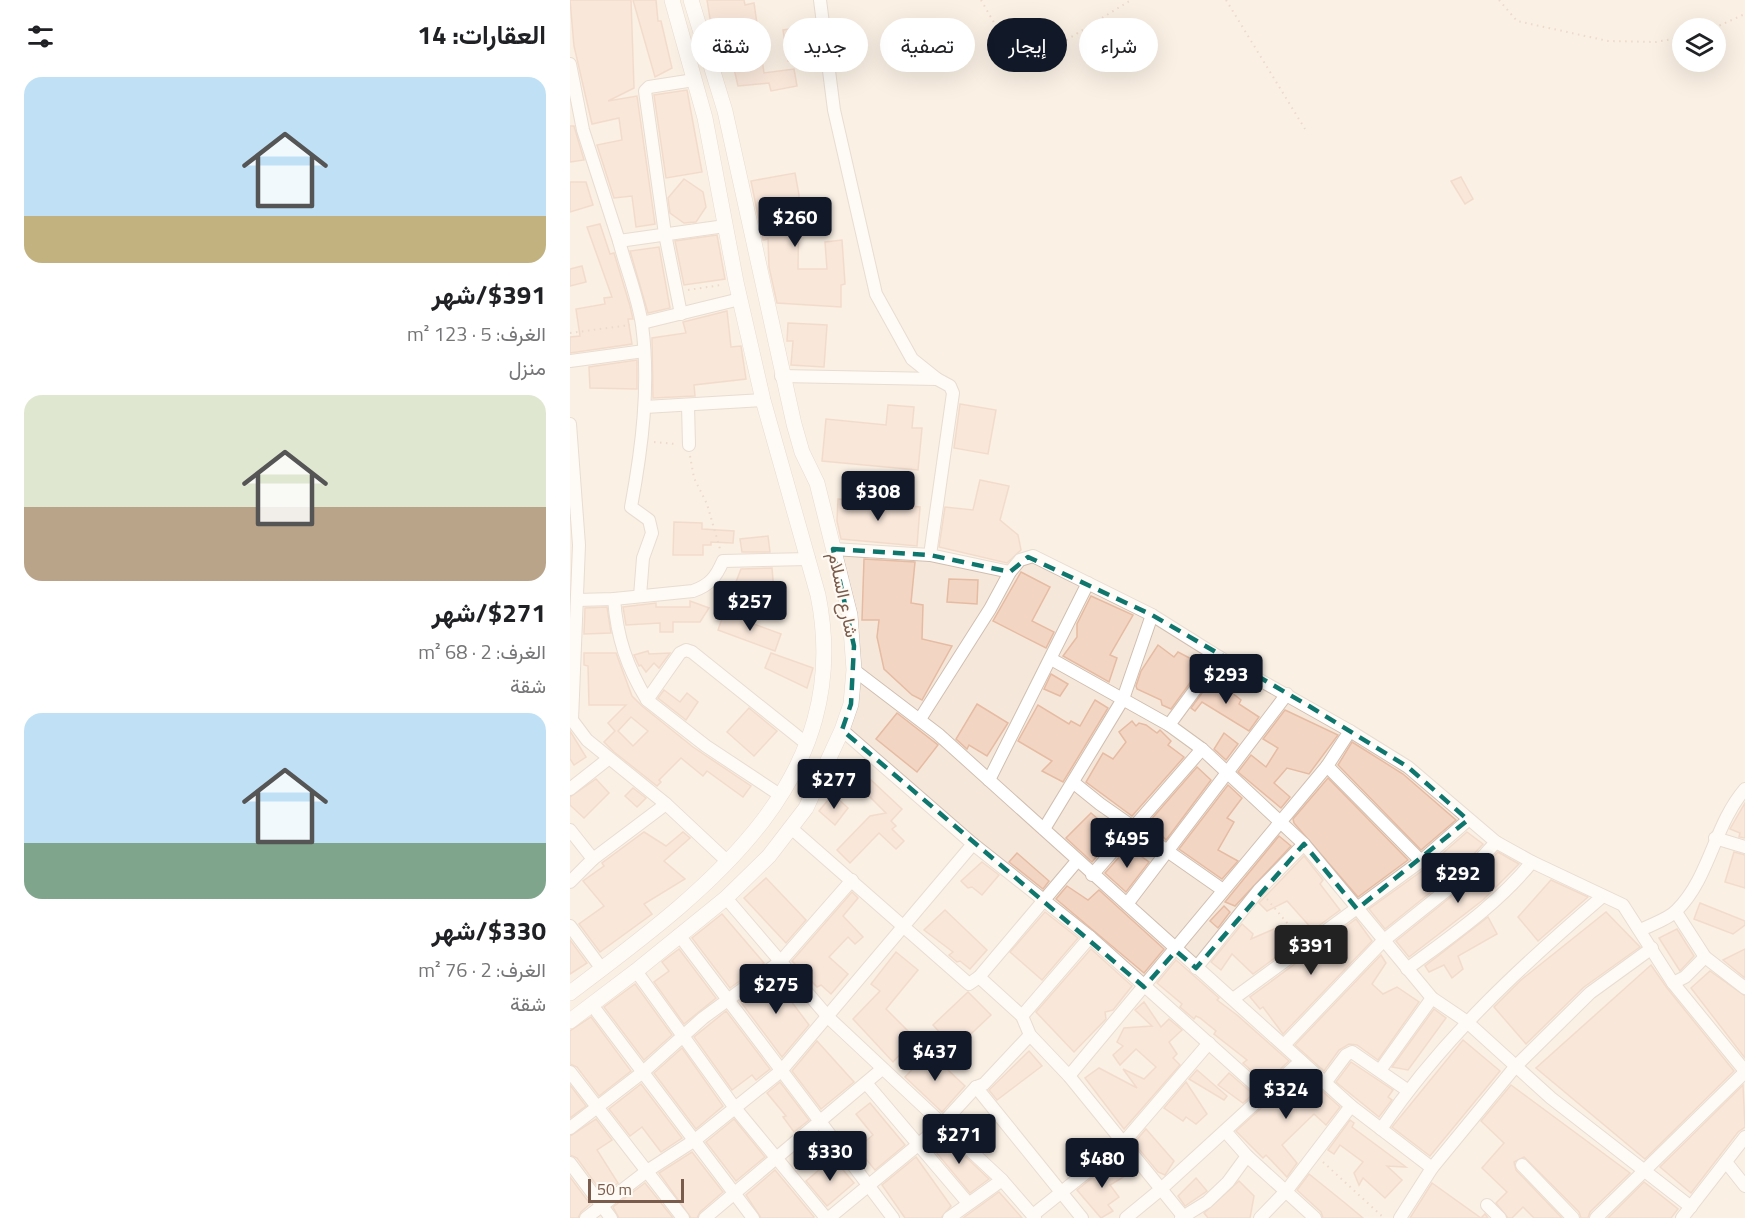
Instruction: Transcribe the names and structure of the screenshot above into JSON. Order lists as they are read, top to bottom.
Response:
{
  "streets": {
    "street": ["شارع السلام"]
  },
  "scale_bar": "50 m",
  "page": {
    "heading": "العقارات: 14",
    "chip": [
      "شراء",
      "إيجار",
      "تصفية",
      "جديد",
      "شقة"
    ],
    "list": [
      {
        "name": "$391/شهر",
        "note": "الغرف: 5 · 123 m² · منزل"
      },
      {
        "name": "$271/شهر",
        "note": "الغرف: 2 · 68 m² · شقة"
      },
      {
        "name": "$330/شهر",
        "note": "الغرف: 2 · 76 m² · شقة"
      }
    ],
    "price": [
      "$260",
      "$308",
      "$257",
      "$293",
      "$277",
      "$495",
      "$292",
      "$391",
      "$275",
      "$437",
      "$324",
      "$271",
      "$330",
      "$480"
    ],
    "scale": "50 m"
  }
}
